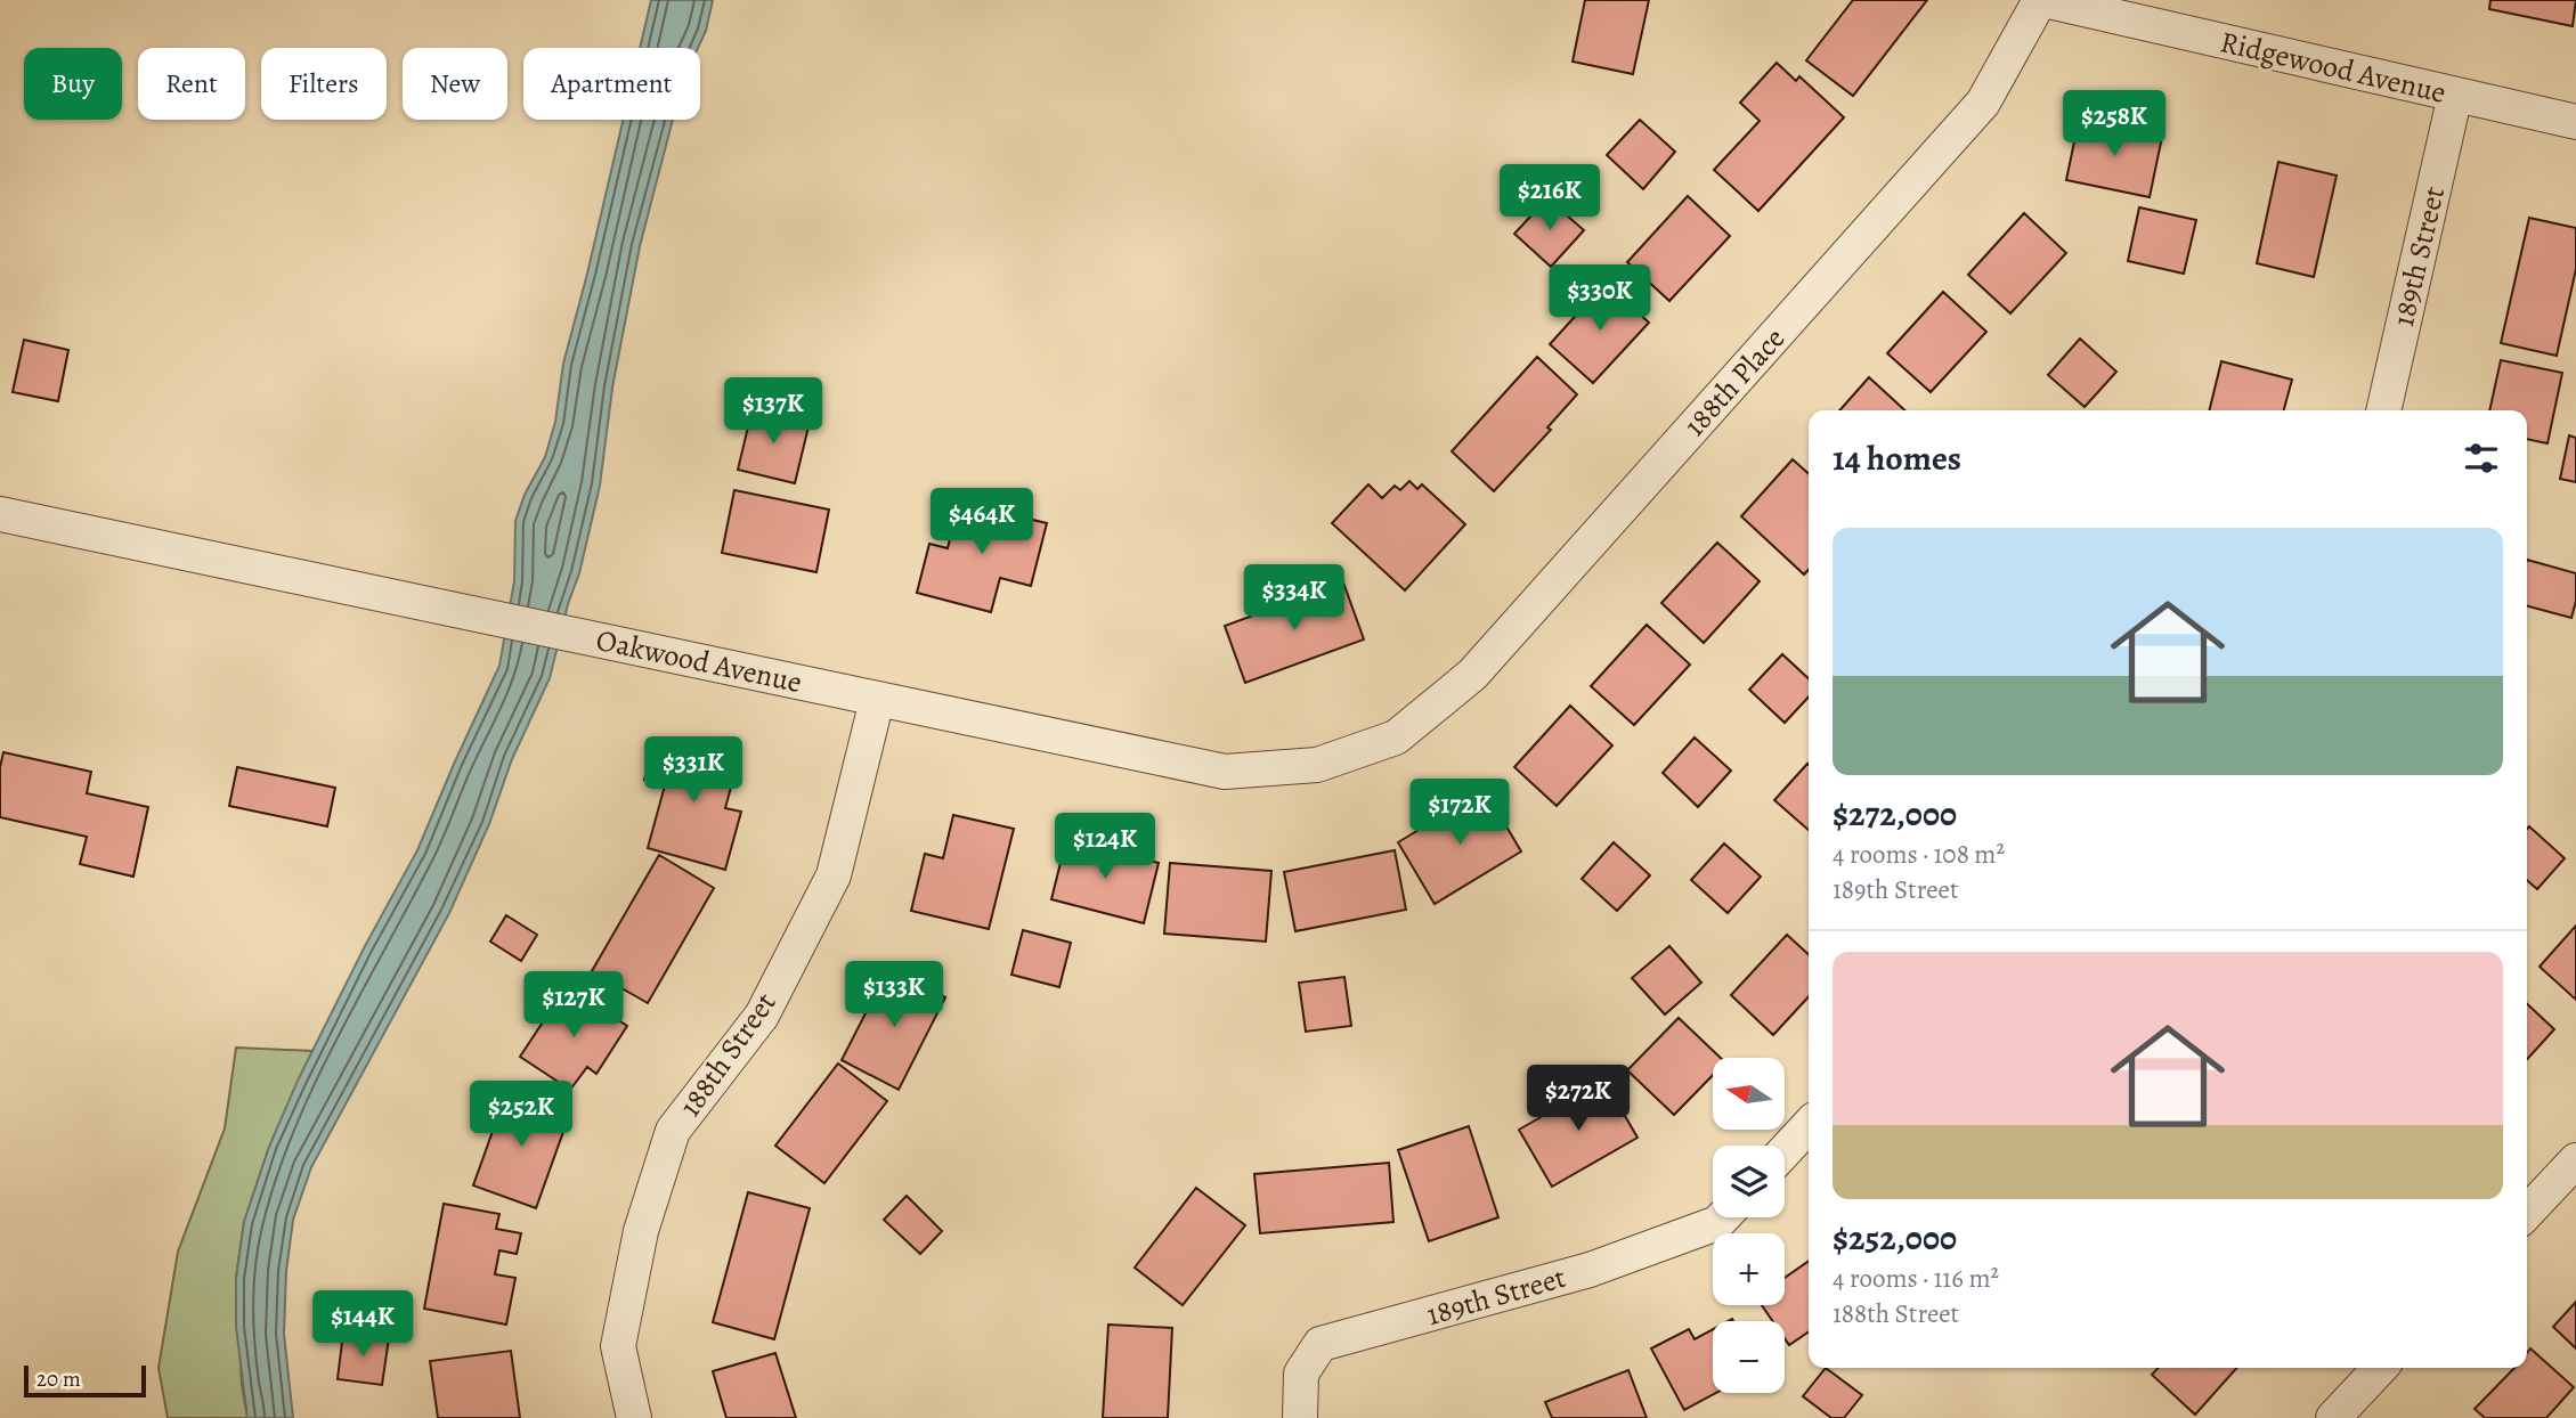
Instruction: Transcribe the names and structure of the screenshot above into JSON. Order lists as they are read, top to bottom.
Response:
{
  "streets": {
    "street": [
      "Ridgewood Avenue",
      "189th Street",
      "188th Place",
      "Oakwood Avenue",
      "188th Street"
    ]
  },
  "crossings": [
    ["Ridgewood Avenue", "189th Street"],
    ["Ridgewood Avenue", "188th Place"],
    ["188th Place", "Oakwood Avenue"],
    ["Oakwood Avenue", "188th Street"]
  ],
  "scale_bar": "20 m",
  "north": "left",
  "page": {
    "chip": [
      "Buy",
      "Rent",
      "Filters",
      "New",
      "Apartment"
    ],
    "price": [
      "$258K",
      "$216K",
      "$330K",
      "$137K",
      "$464K",
      "$334K",
      "$331K",
      "$172K",
      "$124K",
      "$133K",
      "$127K",
      "$272K",
      "$252K",
      "$144K"
    ],
    "heading": "14 homes",
    "list": [
      {
        "name": "$272,000",
        "note": "4 rooms · 108 m² · 189th Street"
      },
      {
        "name": "$252,000",
        "note": "4 rooms · 116 m² · 188th Street"
      }
    ],
    "map_buttons": ["+", "−"],
    "scale": "20 m"
  }
}
